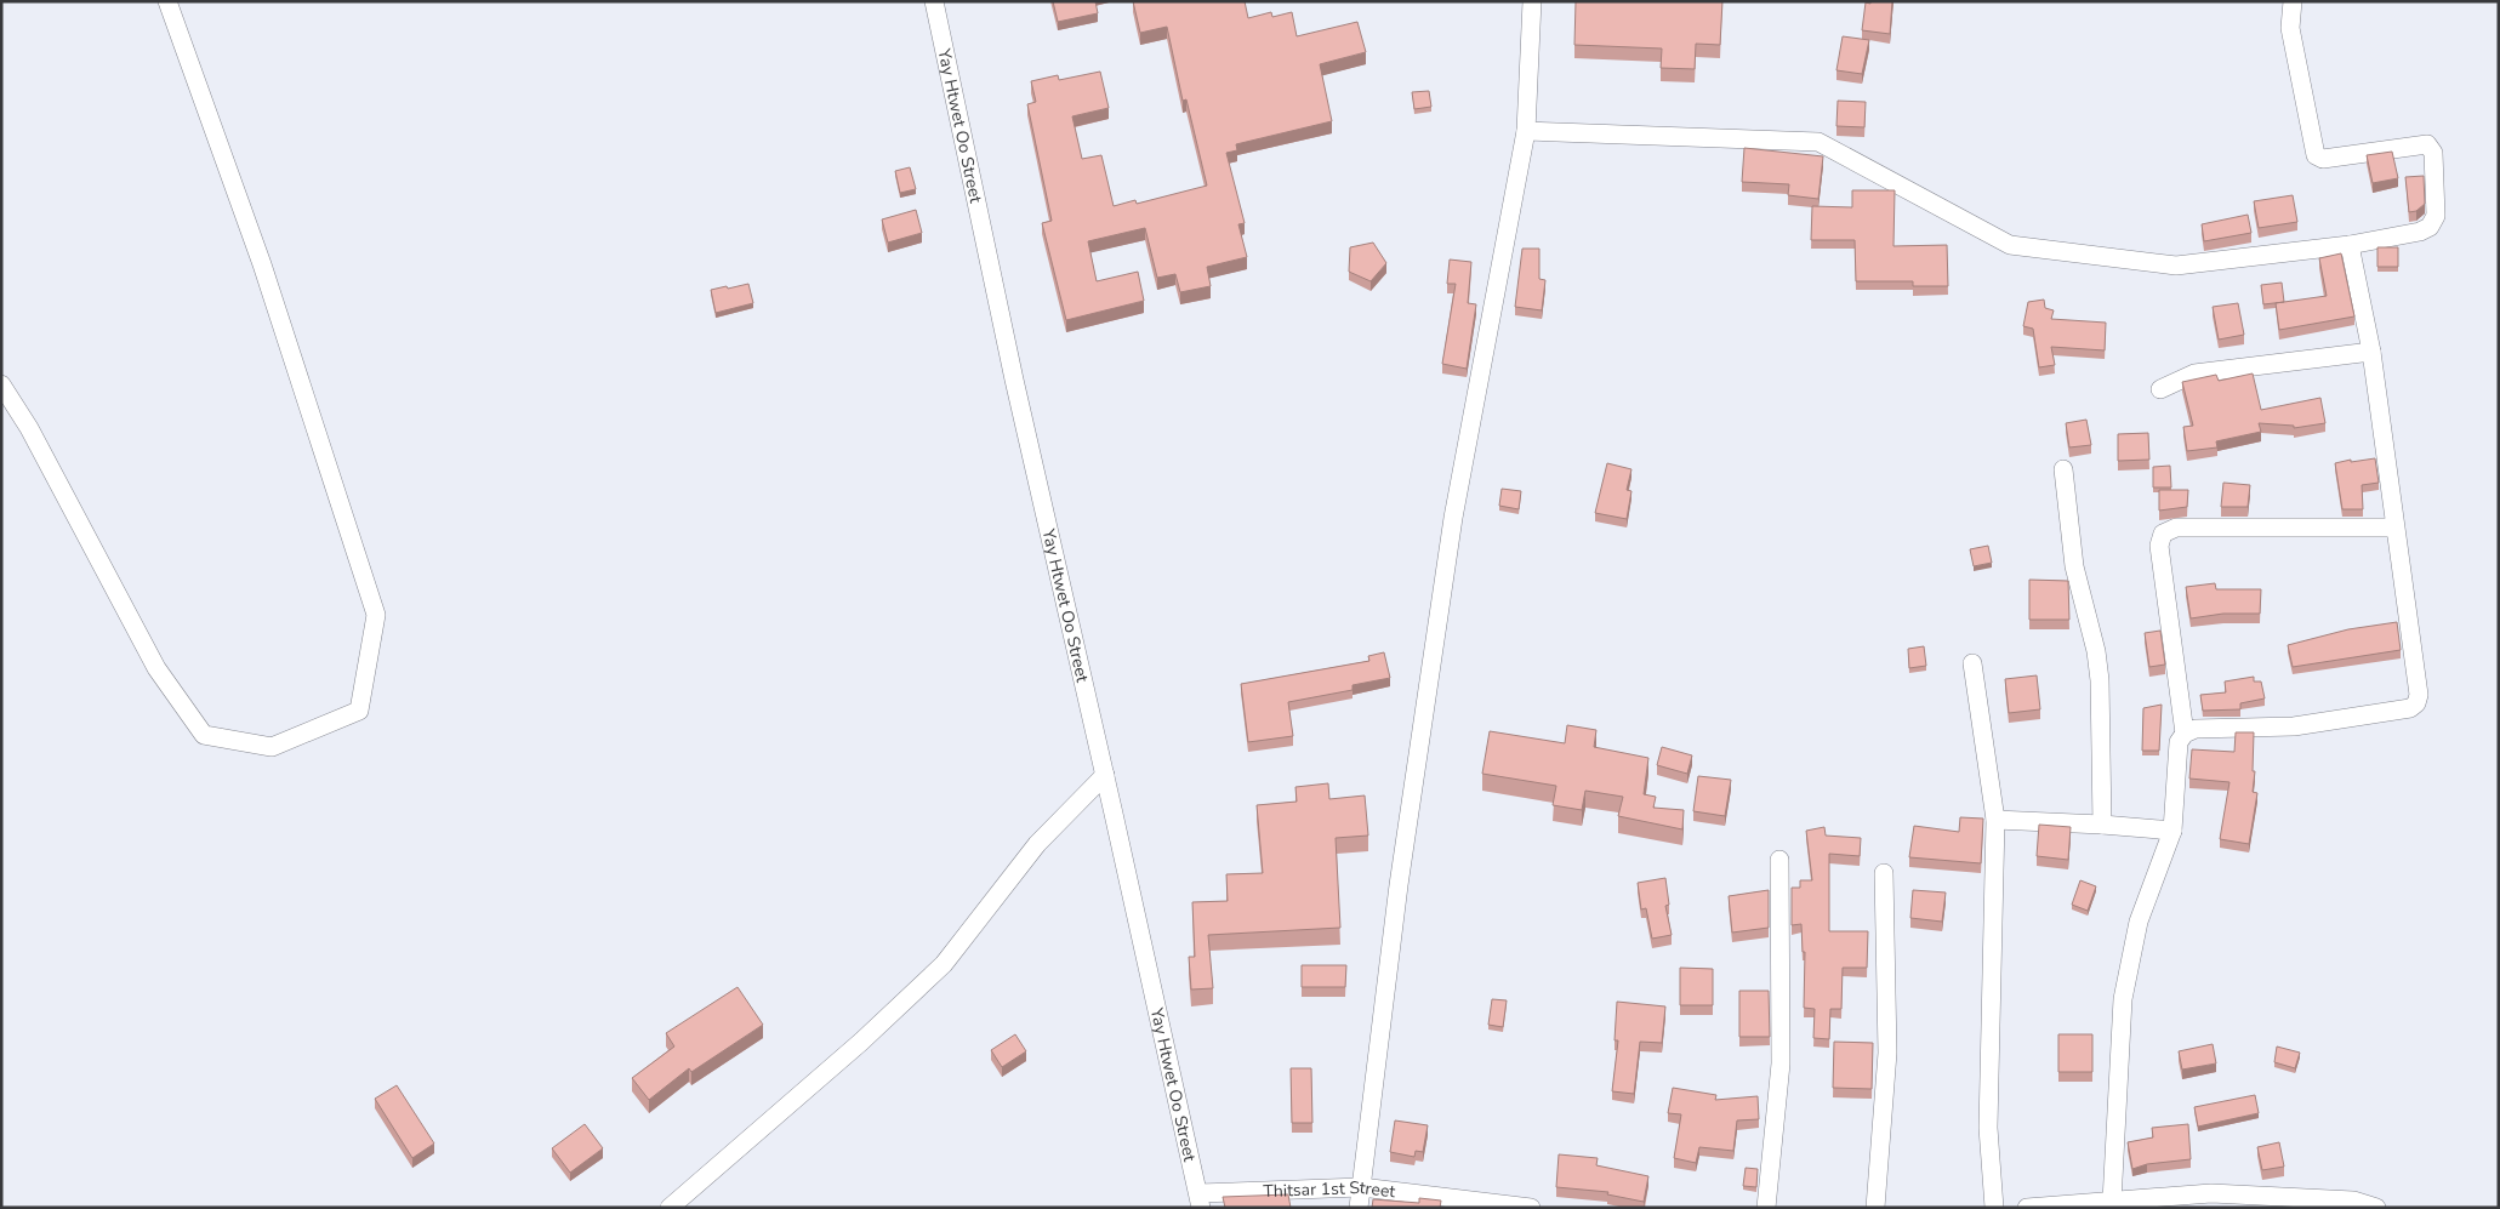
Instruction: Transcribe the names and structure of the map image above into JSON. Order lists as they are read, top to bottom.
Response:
{
  "streets": {
    "street": ["Yay Htwet Oo Street", "Thitsar 1st Street"]
  },
  "crossings": [
    ["Yay Htwet Oo Street", "Thitsar 1st Street"]
  ]
}
